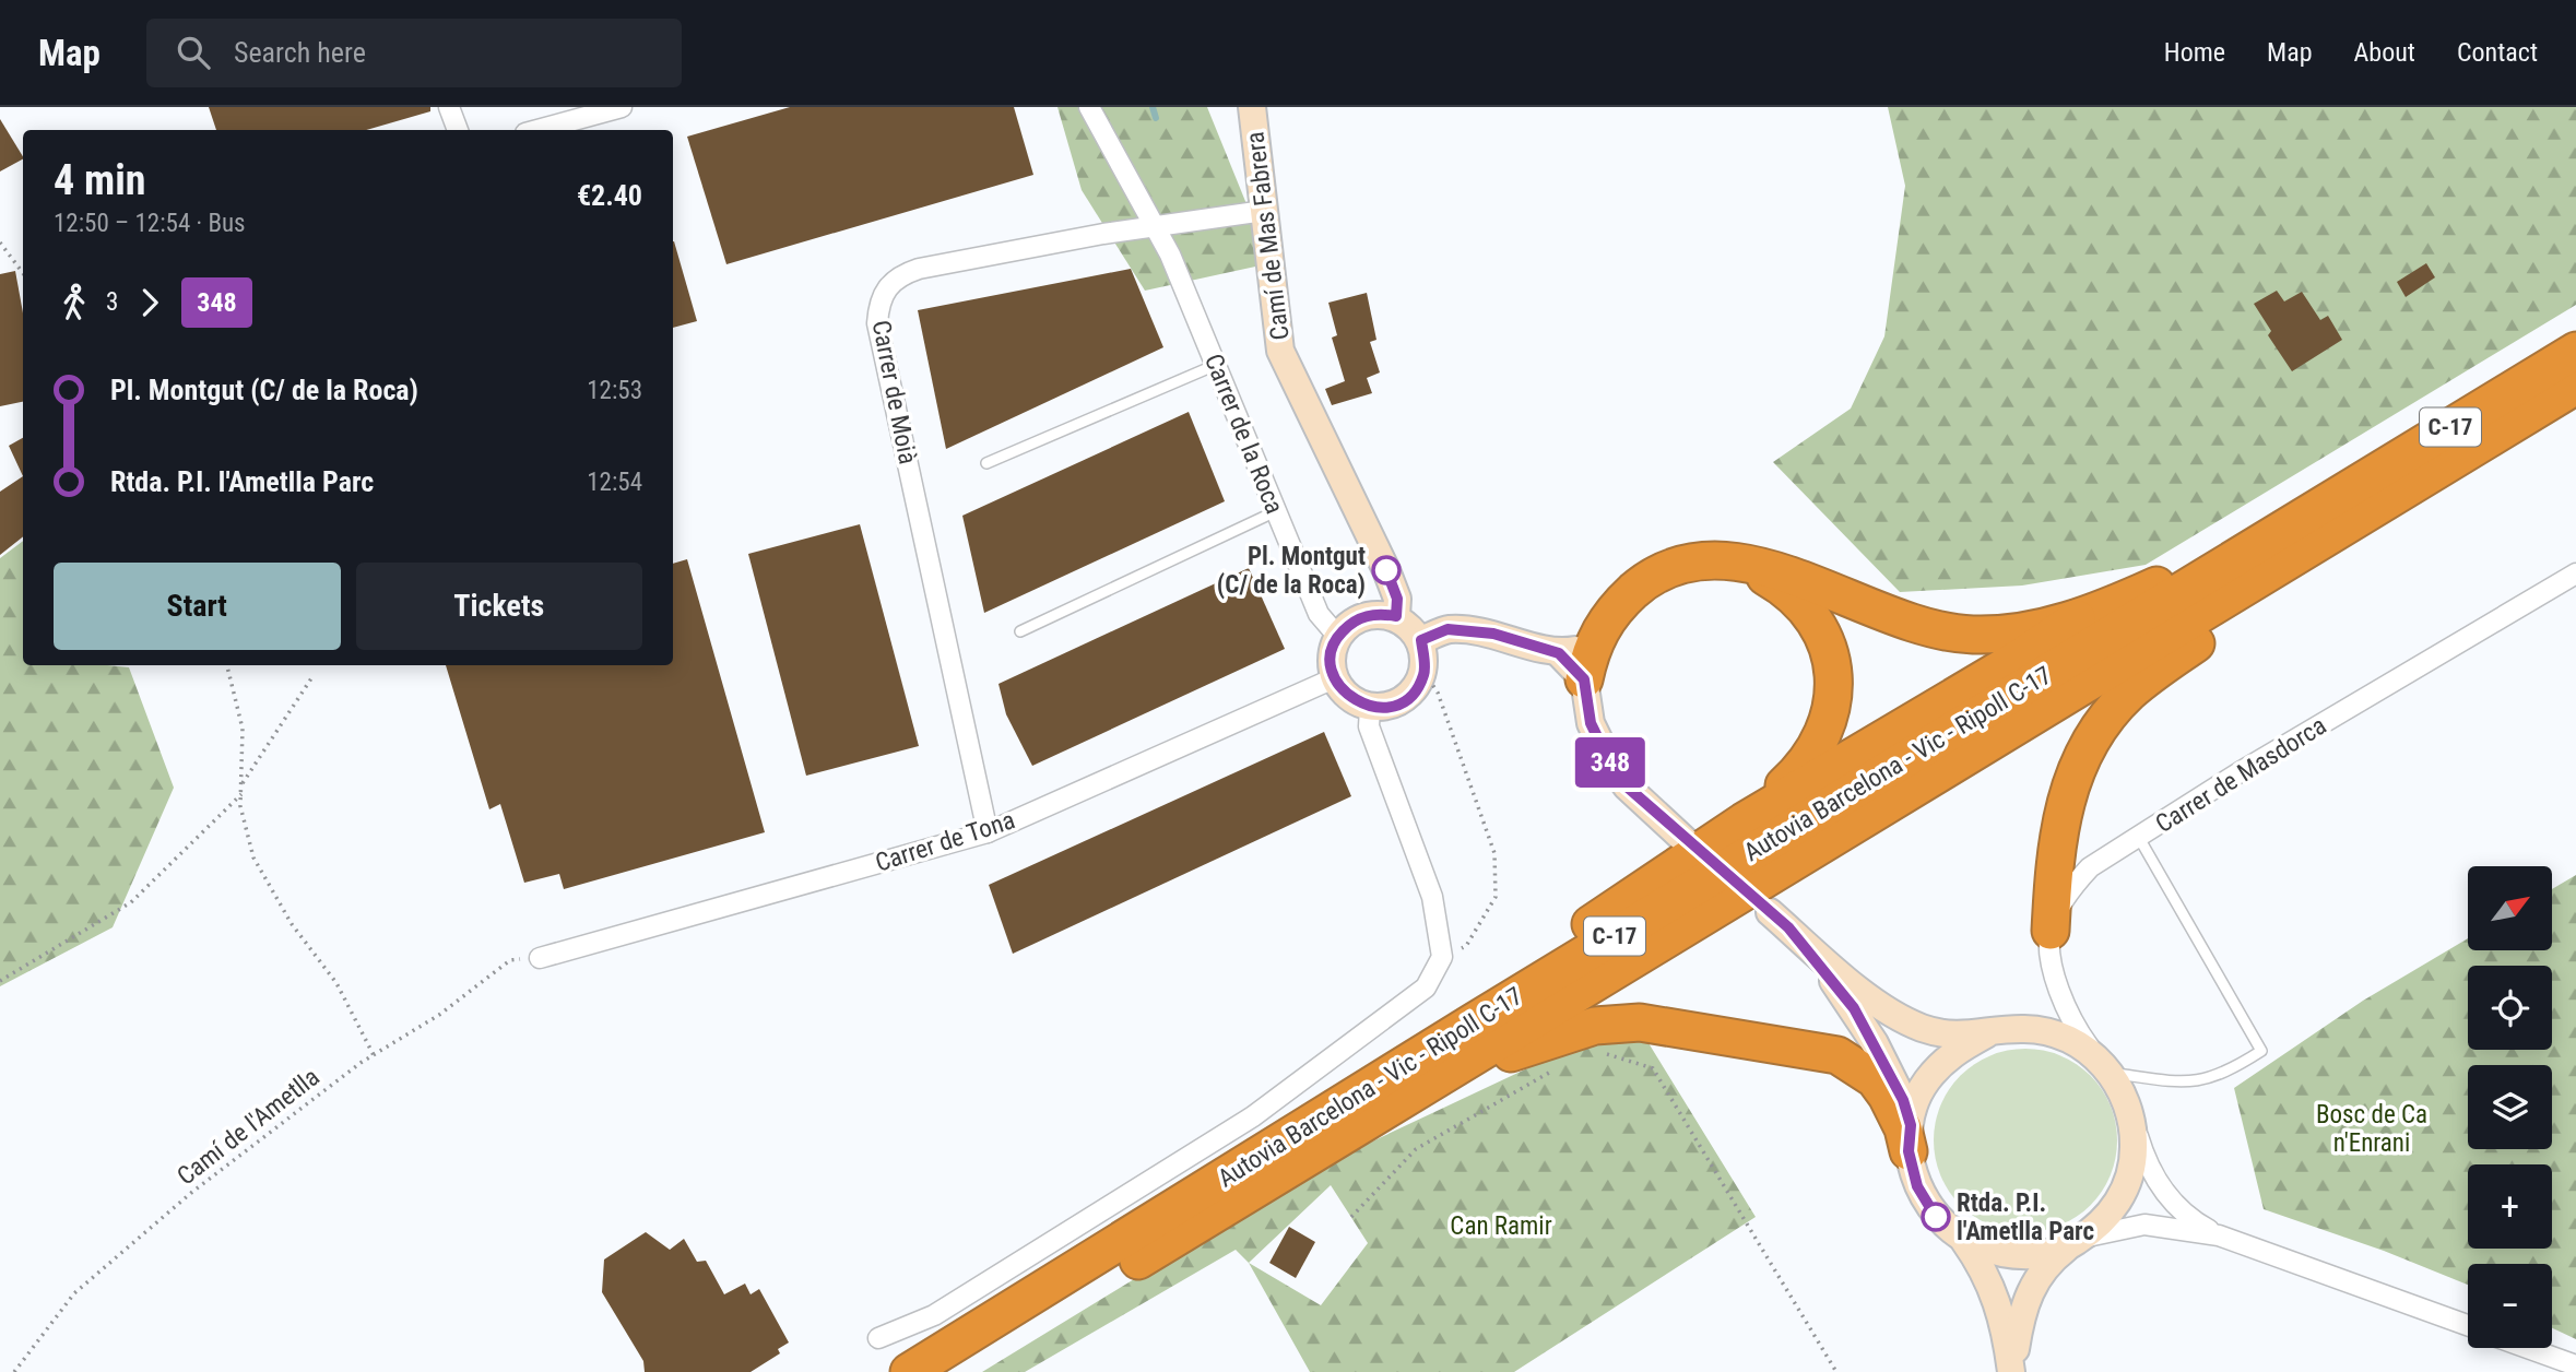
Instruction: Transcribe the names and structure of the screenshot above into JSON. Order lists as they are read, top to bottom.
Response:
{
  "streets": {
    "highway": ["C-17", "Autovia Barcelona - Vic - Ripoll C-17"],
    "street": [
      "Camí de Mas Fabrera",
      "Carrer de Moià",
      "Carrer de la Roca",
      "Carrer de Masdorca",
      "Carrer de Tona"
    ],
    "path": ["Camí de l'Ametlla"]
  },
  "crossings": [
    ["Camí de Mas Fabrera", "Carrer de Moià"],
    ["Camí de Mas Fabrera", "Carrer de la Roca"],
    ["Camí de Mas Fabrera", "Carrer de Tona"],
    ["Carrer de Moià", "Carrer de la Roca"],
    ["Carrer de Moià", "Carrer de Tona"],
    ["Carrer de la Roca", "Carrer de Tona"],
    ["Carrer de Tona", "Camí de l'Ametlla"]
  ],
  "parks": ["Bosc de Ca n'Enrani", "Can Ramir"],
  "places": ["Pl. Montgut (C/ de la Roca)", "Rtda. P.I. l'Ametlla Parc"],
  "lines": ["bus line 348"],
  "north": "top right",
  "page": {
    "header": "Map",
    "search": "Search here",
    "nav": [
      "Home",
      "Map",
      "About",
      "Contact"
    ],
    "on_map": "348",
    "heading": ["4 min", "12:50 – 12:54 · Bus", "€2.40"],
    "legs": ["3", "348"],
    "list": [
      {
        "name": "Pl. Montgut (C/ de la Roca)",
        "value": "12:53"
      },
      {
        "name": "Rtda. P.I. l'Ametlla Parc",
        "value": "12:54"
      }
    ],
    "buttons": ["Start", "Tickets"],
    "map_buttons": ["+", "−"]
  }
}
